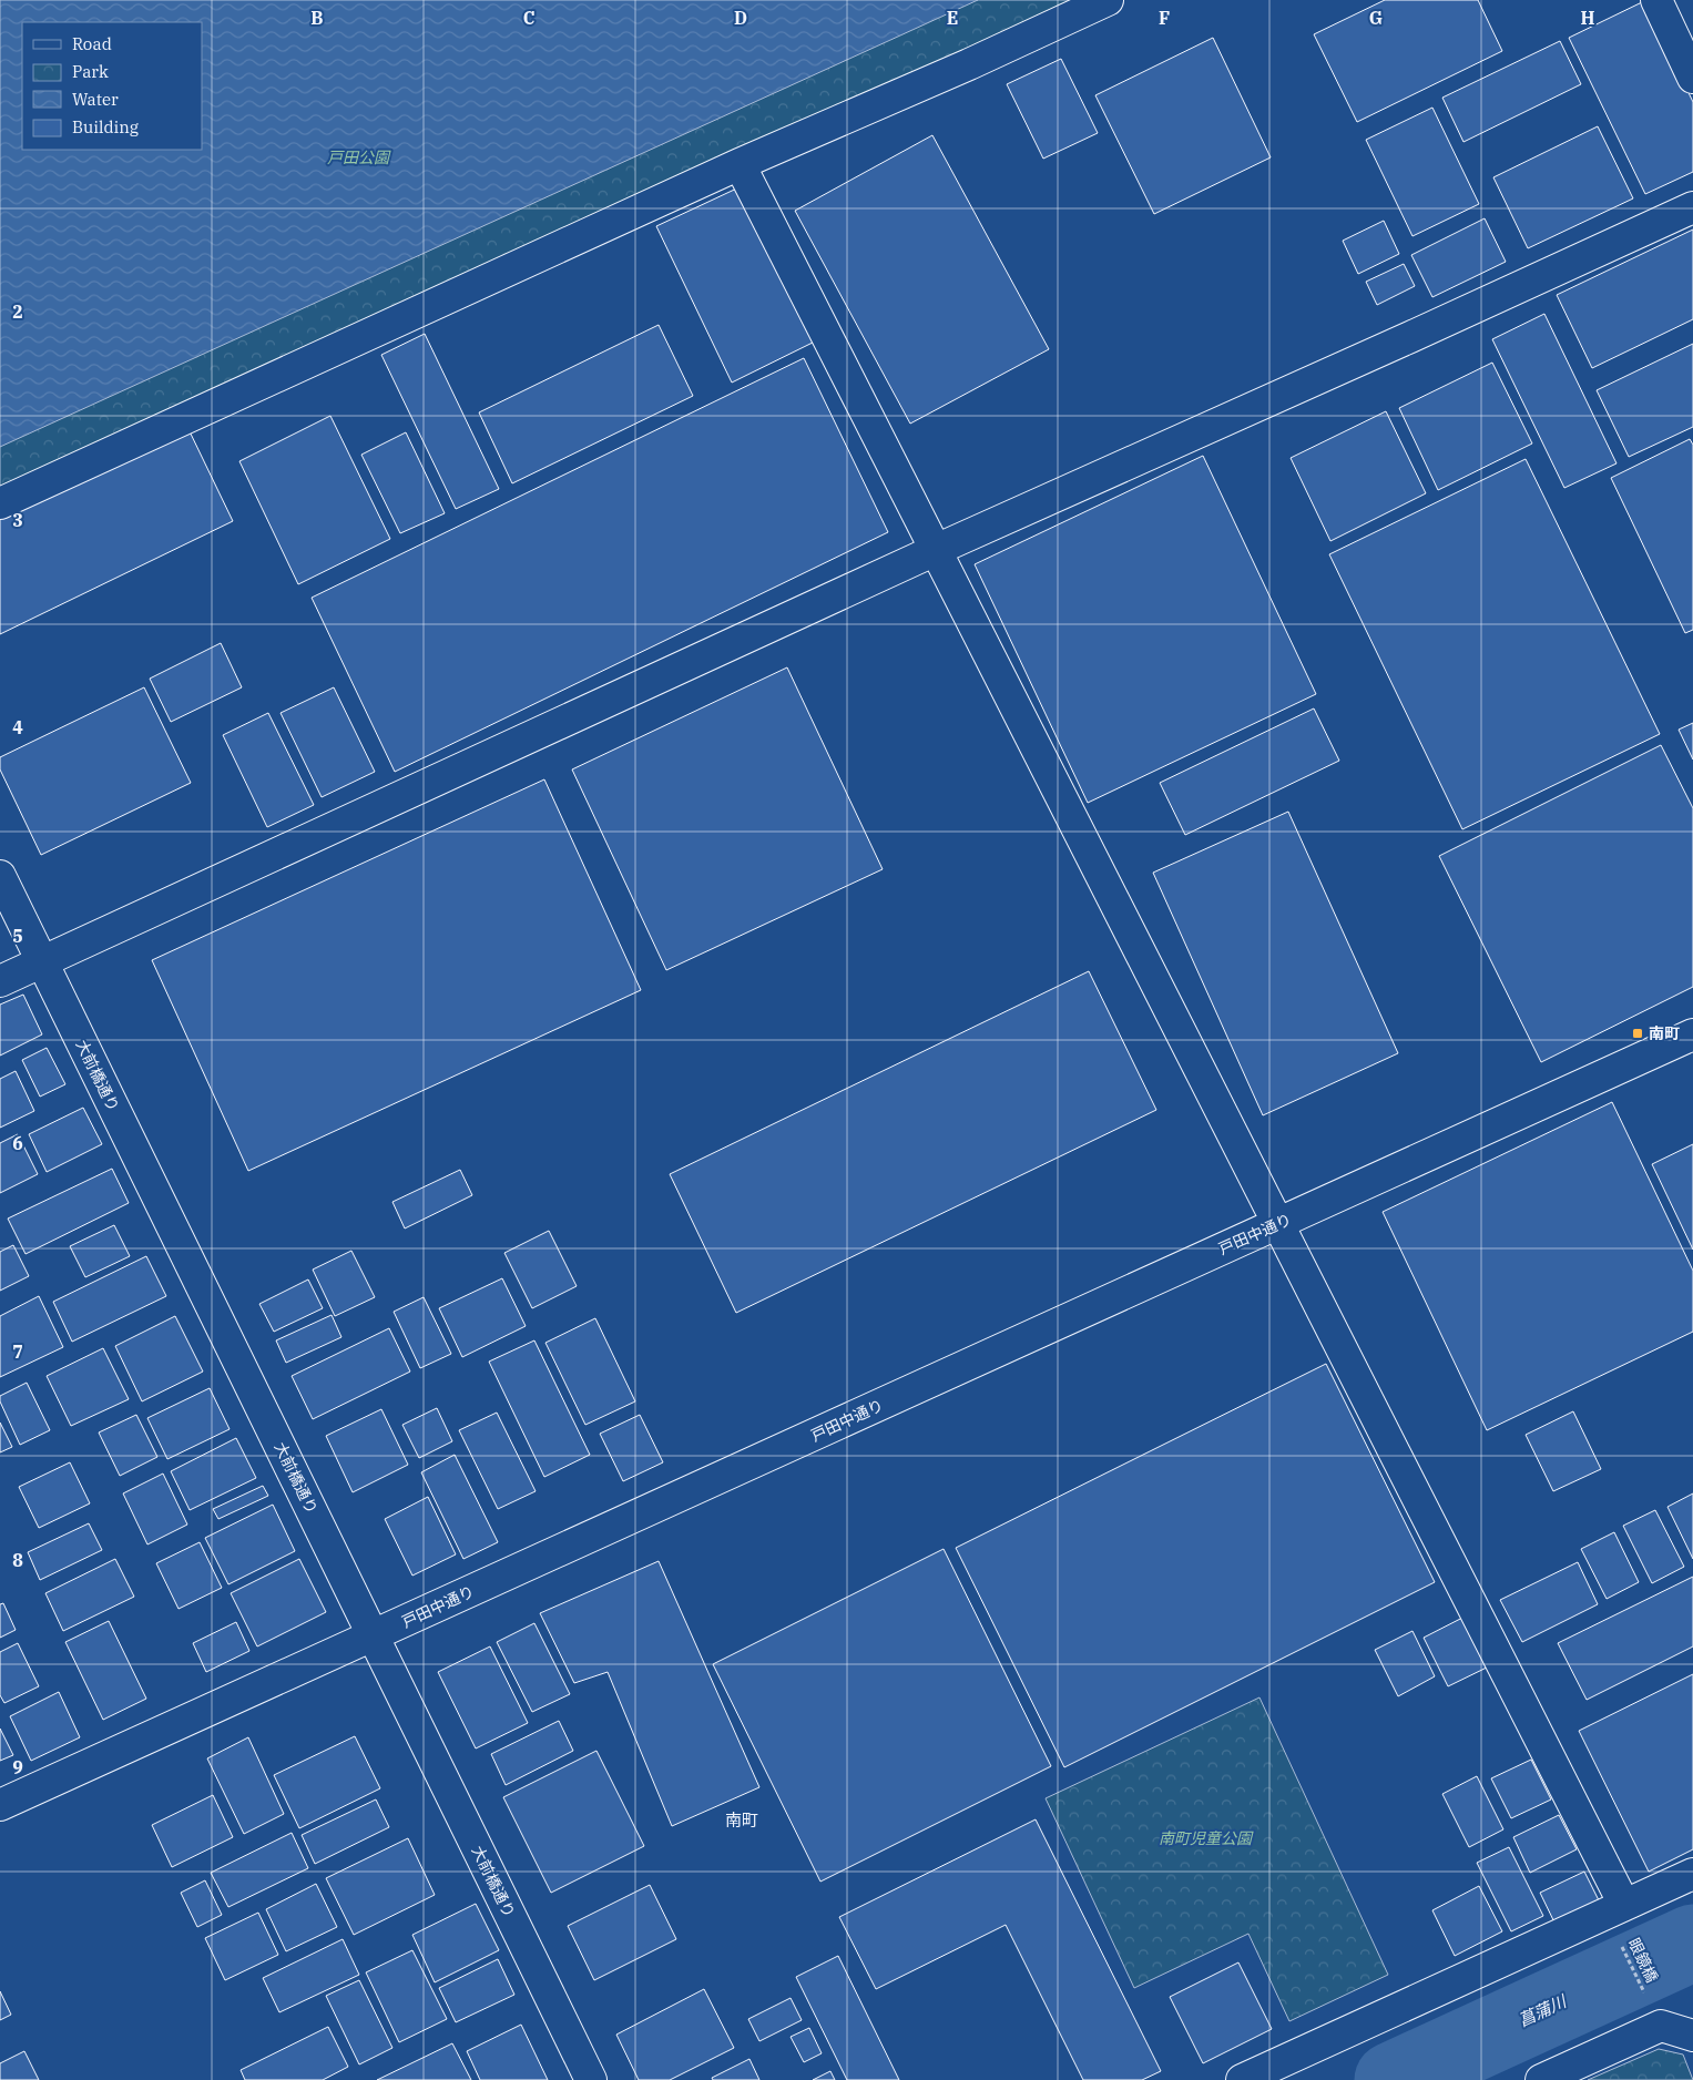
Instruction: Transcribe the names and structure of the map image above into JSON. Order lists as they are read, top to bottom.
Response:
{
  "streets": {
    "street": ["大前橋通り", "戸田中通り"],
    "path": ["眼鏡橋"]
  },
  "crossings": [
    ["大前橋通り", "戸田中通り"]
  ],
  "districts": ["南町"],
  "water": ["菖蒲川"],
  "parks": ["戸田公園", "南町児童公園"],
  "places": {
    "transit": ["南町"]
  },
  "legend": [
    "Road",
    "Park",
    "Water",
    "Building"
  ],
  "grid": {
    "columns": [
      "B",
      "C",
      "D",
      "E",
      "F",
      "G",
      "H"
    ],
    "rows": [
      "2",
      "3",
      "4",
      "5",
      "6",
      "7",
      "8",
      "9"
    ]
  }
}
